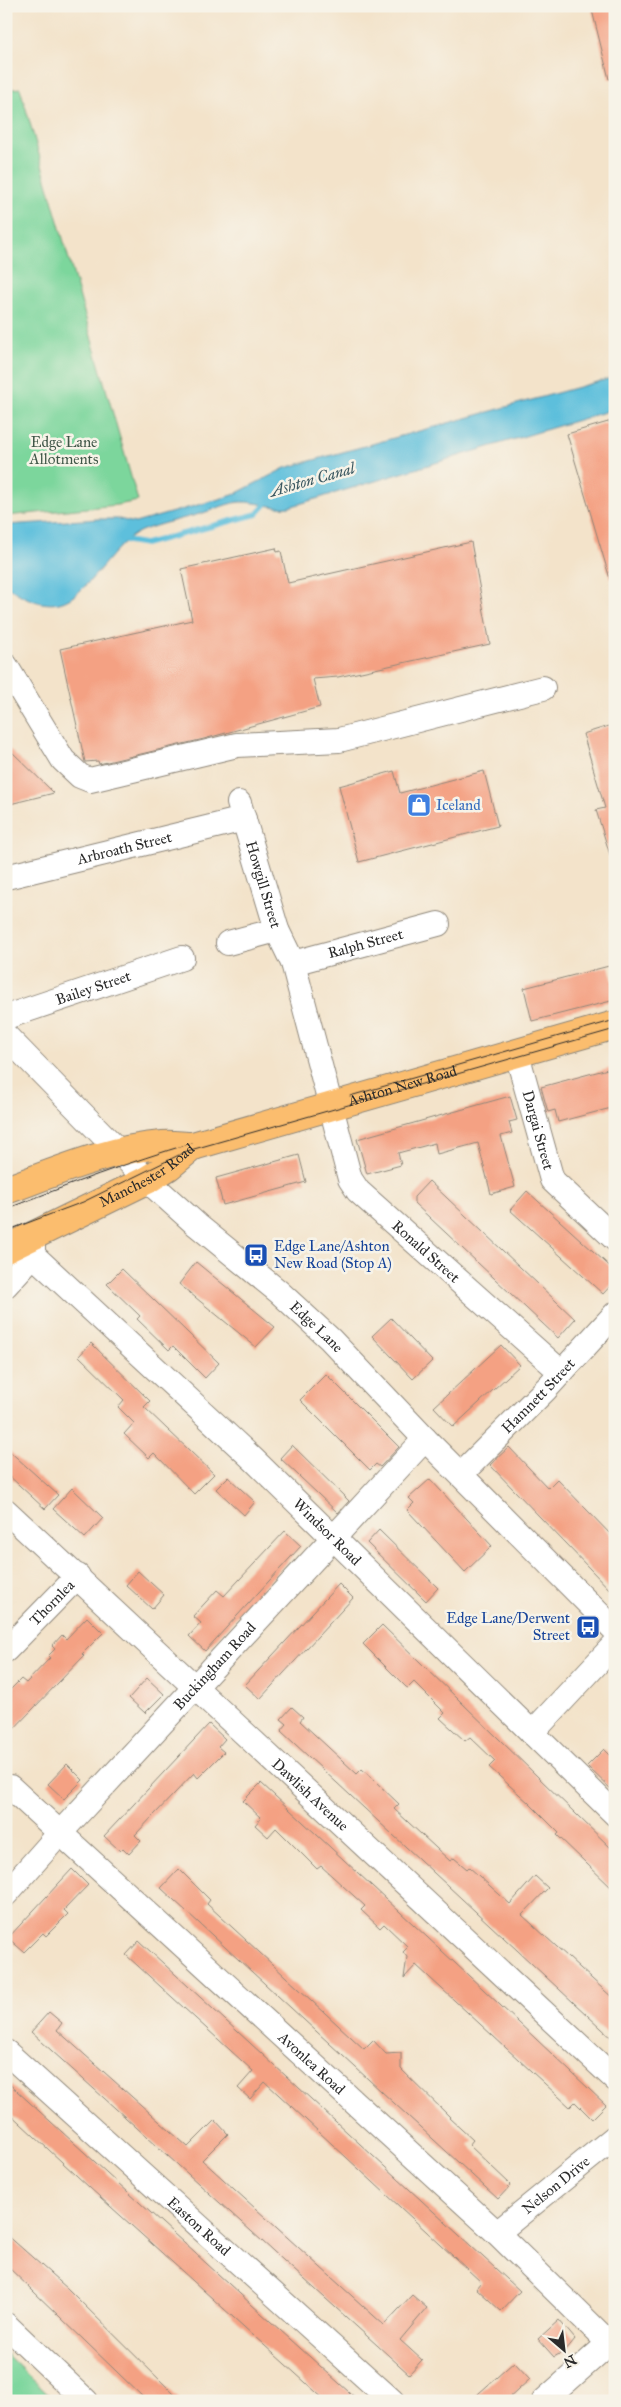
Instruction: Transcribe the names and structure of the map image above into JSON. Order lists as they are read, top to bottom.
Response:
{
  "streets": {
    "main road": ["Ashton New Road", "Manchester Road"],
    "street": [
      "Arbroath Street",
      "Howgill Street",
      "Ralph Street",
      "Bailey Street",
      "Dargai Street",
      "Ronald Street",
      "Edge Lane",
      "Hamnett Street",
      "Windsor Road",
      "Thornlea",
      "Buckingham Road",
      "Dawlish Avenue",
      "Avonlea Road",
      "Nelson Drive",
      "Easton Road"
    ]
  },
  "crossings": [
    ["Arbroath Street", "Howgill Street"],
    ["Howgill Street", "Ralph Street"],
    ["Howgill Street", "Ashton New Road"],
    ["Howgill Street", "Ronald Street"],
    ["Ashton New Road", "Dargai Street"],
    ["Ashton New Road", "Manchester Road"],
    ["Ashton New Road", "Ronald Street"],
    ["Manchester Road", "Edge Lane"],
    ["Manchester Road", "Windsor Road"],
    ["Ronald Street", "Hamnett Street"],
    ["Edge Lane", "Hamnett Street"],
    ["Edge Lane", "Buckingham Road"],
    ["Windsor Road", "Buckingham Road"],
    ["Thornlea", "Dawlish Avenue"],
    ["Buckingham Road", "Dawlish Avenue"],
    ["Buckingham Road", "Avonlea Road"],
    ["Avonlea Road", "Nelson Drive"]
  ],
  "water": ["Ashton Canal"],
  "parks": ["Edge Lane Allotments"],
  "places": {
    "shop": ["Iceland"],
    "bus stop": ["Edge Lane/Ashton New Road (Stop A)", "Edge Lane/Derwent Street"]
  },
  "north": "bottom right"
}
